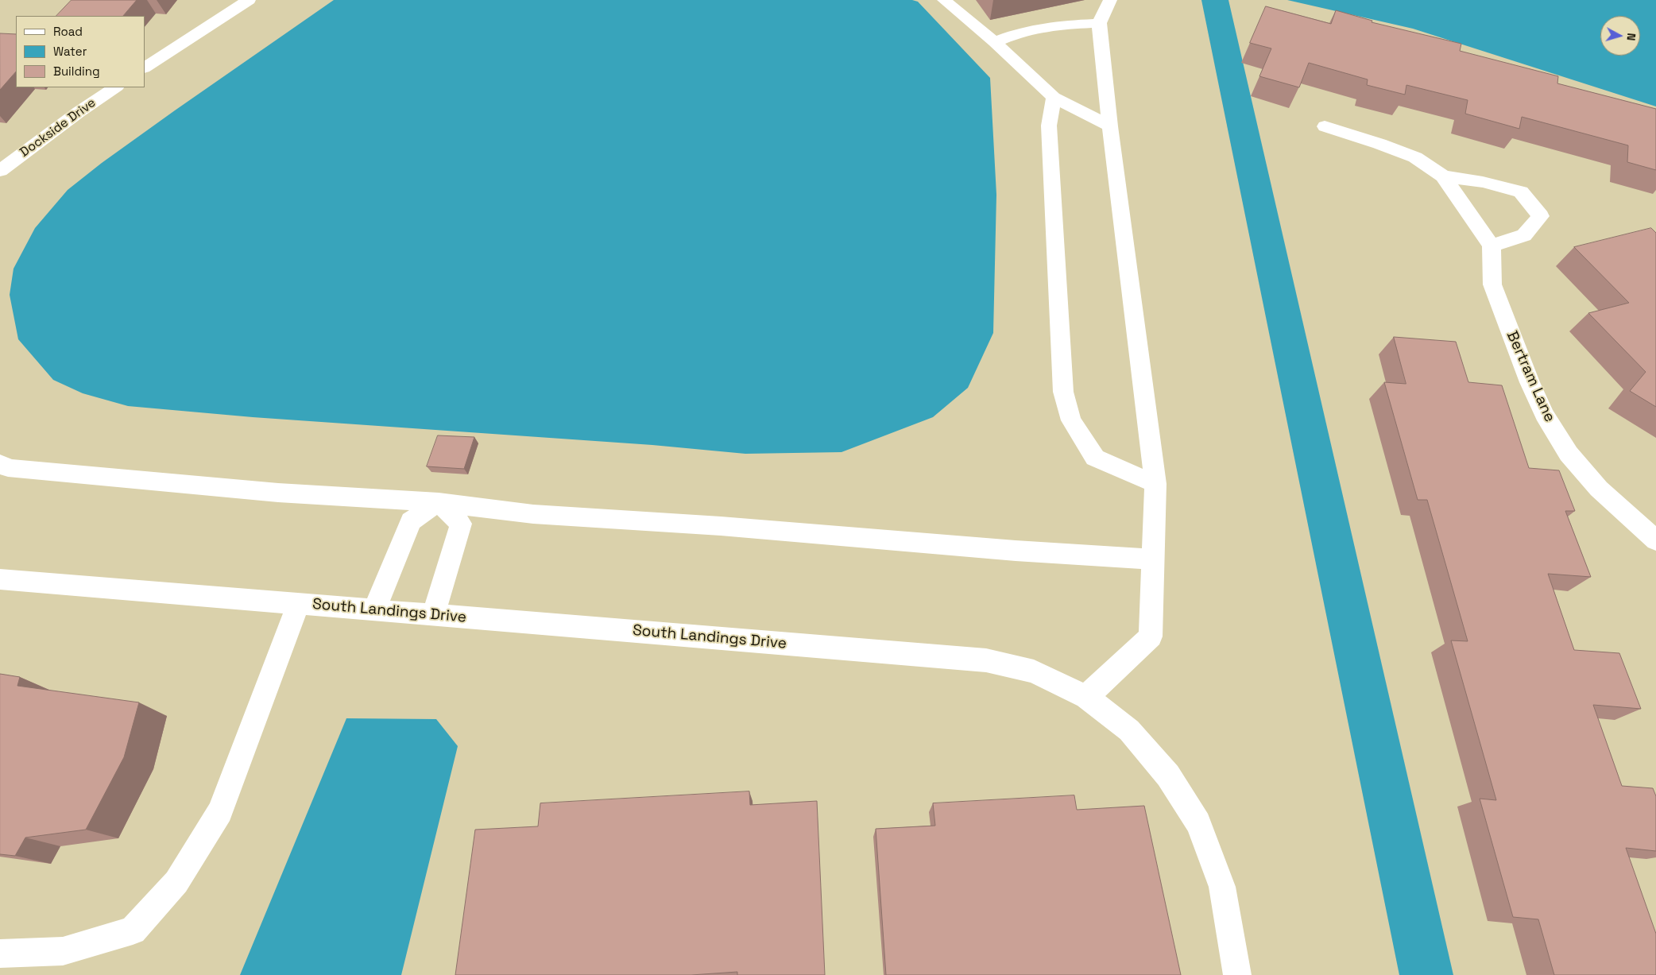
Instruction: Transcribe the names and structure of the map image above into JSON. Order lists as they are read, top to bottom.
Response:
{
  "streets": {
    "street": ["Dockside Drive", "Bertram Lane", "South Landings Drive"]
  },
  "legend": ["Road", "Water", "Building"],
  "north": "right"
}
